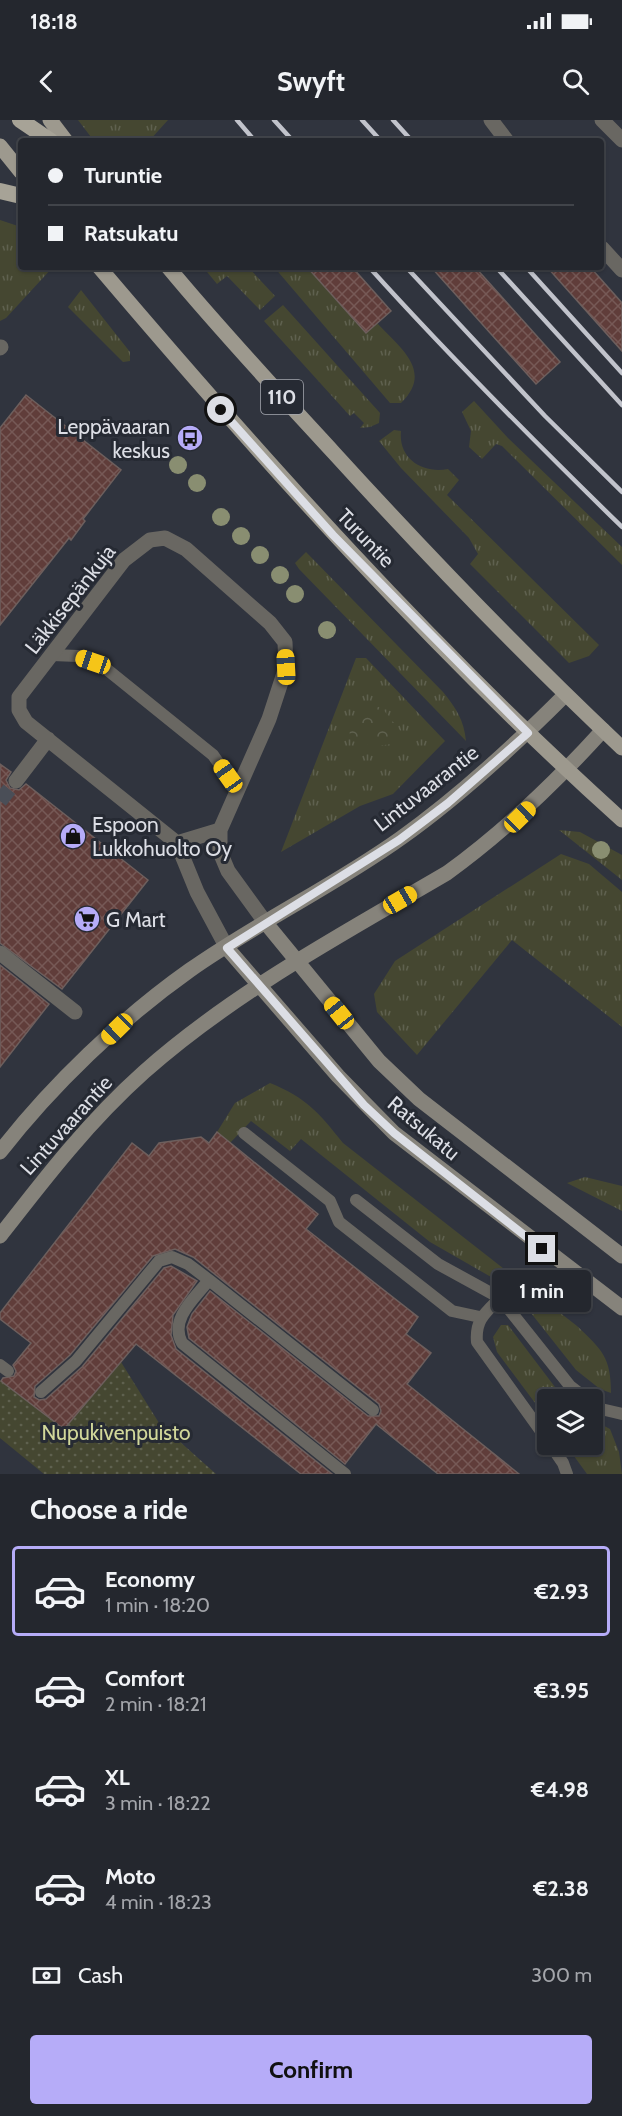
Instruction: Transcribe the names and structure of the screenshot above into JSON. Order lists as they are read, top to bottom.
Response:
{
  "streets": {
    "main road": [
      "110",
      "Turuntie",
      "Lintuvaarantie",
      "Ratsukatu"
    ],
    "street": ["Läkkisepänkuja"]
  },
  "crossings": [
    ["Turuntie", "Lintuvaarantie"],
    ["Läkkisepänkuja", "Lintuvaarantie"],
    ["Läkkisepänkuja", "Ratsukatu"],
    ["Lintuvaarantie", "Ratsukatu"]
  ],
  "parks": ["Nupukivenpuisto"],
  "places": {
    "bus stop": ["Leppävaaran keskus"],
    "shop": ["Espoon Lukkohuolto Oy"],
    "supermarket": ["G Mart"]
  },
  "page": {
    "status": "18:18",
    "header": "Swyft",
    "banner": ["Turuntie", "Ratsukatu"],
    "bubble": "1 min",
    "heading": "Choose a ride",
    "list": [
      {
        "name": "Economy",
        "note": "1 min · 18:20",
        "value": "€2.93"
      },
      {
        "name": "Comfort",
        "note": "2 min · 18:21",
        "value": "€3.95"
      },
      {
        "name": "XL",
        "note": "3 min · 18:22",
        "value": "€4.98"
      },
      {
        "name": "Moto",
        "note": "4 min · 18:23",
        "value": "€2.38"
      }
    ],
    "pay": ["Cash", "300 m"],
    "buttons": "Confirm"
  }
}
